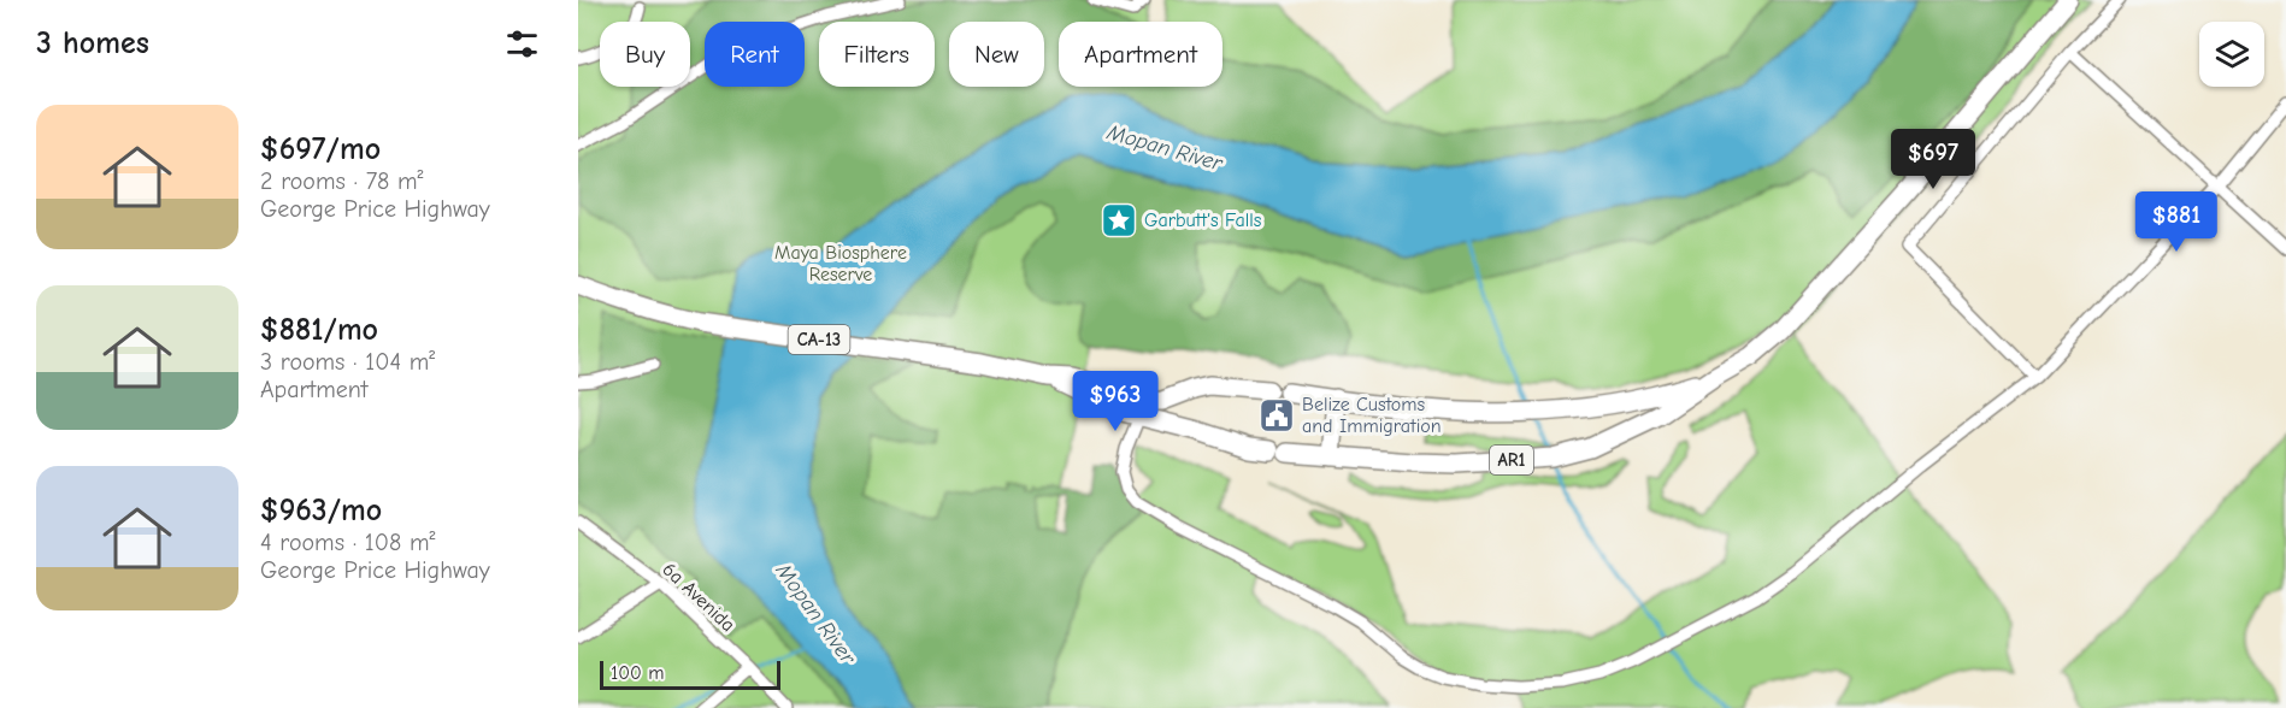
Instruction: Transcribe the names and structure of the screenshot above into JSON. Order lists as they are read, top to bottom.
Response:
{
  "streets": {
    "highway": ["CA-13", "AR1"],
    "street": ["6a Avenida"]
  },
  "crossings": [
    ["CA-13", "AR1"]
  ],
  "water": ["Mopan River"],
  "parks": ["Maya Biosphere Reserve"],
  "places": {
    "place": ["Garbutt's Falls"],
    "public building": ["Belize Customs and Immigration"]
  },
  "scale_bar": "100 m",
  "page": {
    "heading": "3 homes",
    "chip": [
      "Buy",
      "Rent",
      "Filters",
      "New",
      "Apartment"
    ],
    "list": [
      {
        "name": "$697/mo",
        "note": "2 rooms · 78 m² · George Price Highway"
      },
      {
        "name": "$881/mo",
        "note": "3 rooms · 104 m² · Apartment"
      },
      {
        "name": "$963/mo",
        "note": "4 rooms · 108 m² · George Price Highway"
      }
    ],
    "price": ["$697", "$881", "$963"],
    "scale": "100 m"
  }
}
